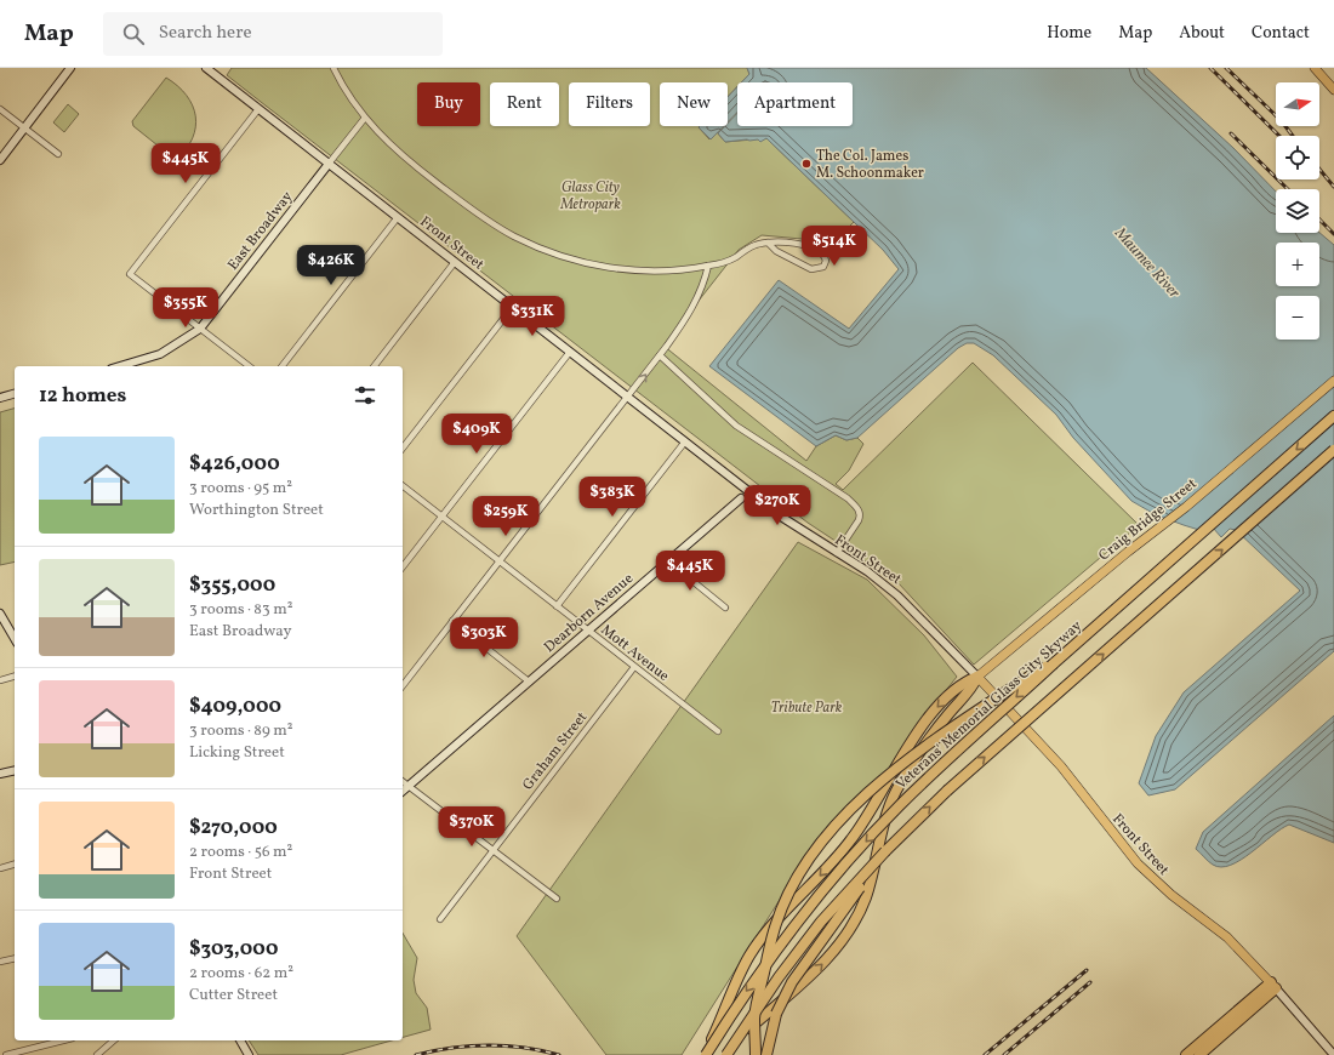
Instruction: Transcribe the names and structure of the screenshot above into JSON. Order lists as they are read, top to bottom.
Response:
{
  "streets": {
    "highway": ["Veterans' Memorial Glass City Skyway"],
    "main road": ["Front Street", "Craig Bridge Street"],
    "street": [
      "East Broadway",
      "Dearborn Avenue",
      "Mott Avenue",
      "Graham Street"
    ]
  },
  "crossings": [
    ["East Broadway", "Front Street"],
    ["Front Street", "Craig Bridge Street"],
    ["Front Street", "Dearborn Avenue"],
    ["Dearborn Avenue", "Mott Avenue"],
    ["Mott Avenue", "Graham Street"]
  ],
  "water": ["Maumee River"],
  "parks": ["Glass City Metropark", "Tribute Park"],
  "places": ["The Col. James M. Schoonmaker"],
  "north": "right",
  "page": {
    "header": "Map",
    "search": "Search here",
    "nav": [
      "Home",
      "Map",
      "About",
      "Contact"
    ],
    "map_buttons": ["+", "−"],
    "chip": [
      "Buy",
      "Rent",
      "Filters",
      "New",
      "Apartment"
    ],
    "price": [
      "$445K",
      "$514K",
      "$426K",
      "$355K",
      "$331K",
      "$409K",
      "$383K",
      "$270K",
      "$259K",
      "$445K",
      "$303K",
      "$370K"
    ],
    "heading": "12 homes",
    "list": [
      {
        "name": "$426,000",
        "note": "3 rooms · 95 m² · Worthington Street"
      },
      {
        "name": "$355,000",
        "note": "3 rooms · 83 m² · East Broadway"
      },
      {
        "name": "$409,000",
        "note": "3 rooms · 89 m² · Licking Street"
      },
      {
        "name": "$270,000",
        "note": "2 rooms · 56 m² · Front Street"
      },
      {
        "name": "$303,000",
        "note": "2 rooms · 62 m² · Cutter Street"
      }
    ]
  }
}
